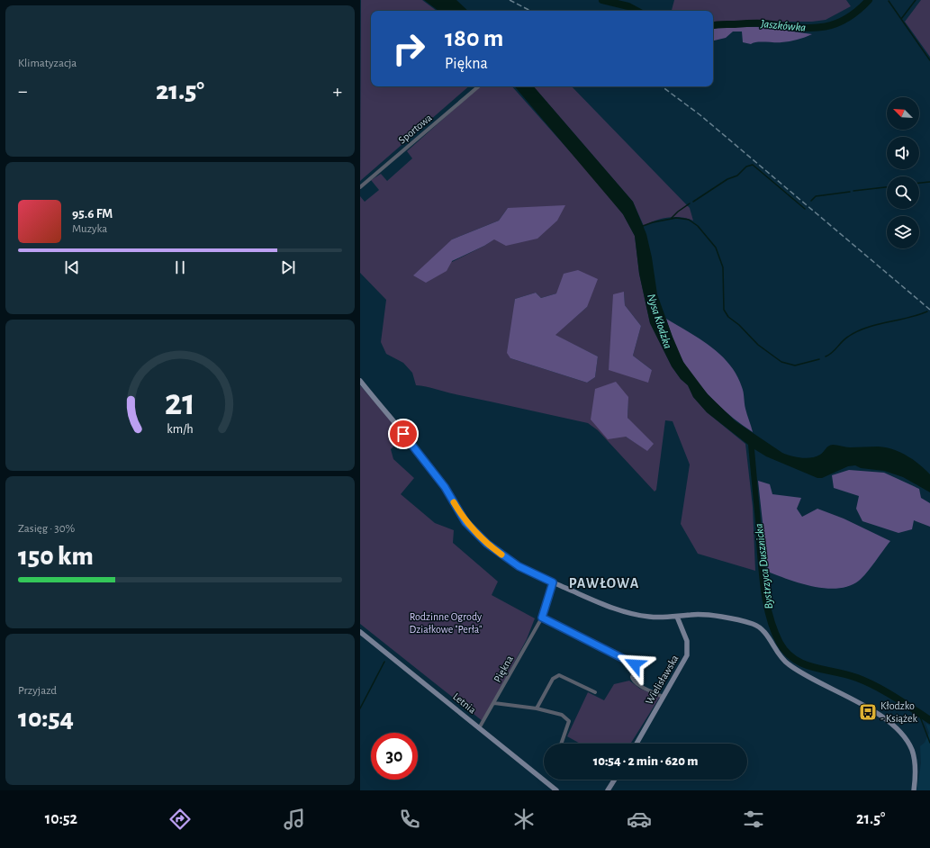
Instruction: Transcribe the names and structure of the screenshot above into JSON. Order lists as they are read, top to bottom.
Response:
{
  "streets": {
    "street": [
      "Sportowa",
      "Piękna",
      "Wielisławska",
      "Letnia"
    ]
  },
  "crossings": [
    ["Piękna", "Letnia"]
  ],
  "districts": ["PAWŁOWA"],
  "water": ["Jaszkówka", "Nysa Kłodzka", "Bystrzyca Dusznicka"],
  "parks": ["Rodzinne Ogrody Działkowe \"Perła\""],
  "places": {
    "bus stop": ["Kłodzko - Książek"]
  },
  "north": "top left",
  "page": {
    "tile": [
      "Klimatyzacja",
      ["Zasięg · 30%", "150 km"],
      ["Przyjazd", "10:54"]
    ],
    "turn": ["180 m", "Piękna"],
    "heat": ["−", "21.5°", "+"],
    "song": ["95.6 FM", "Muzyka"],
    "limit": "30",
    "trip": "10:54 · 2 min · 620 m",
    "tabs": ["10:52", "21.5°"],
    "gauge": ["21", "km/h"]
  }
}
